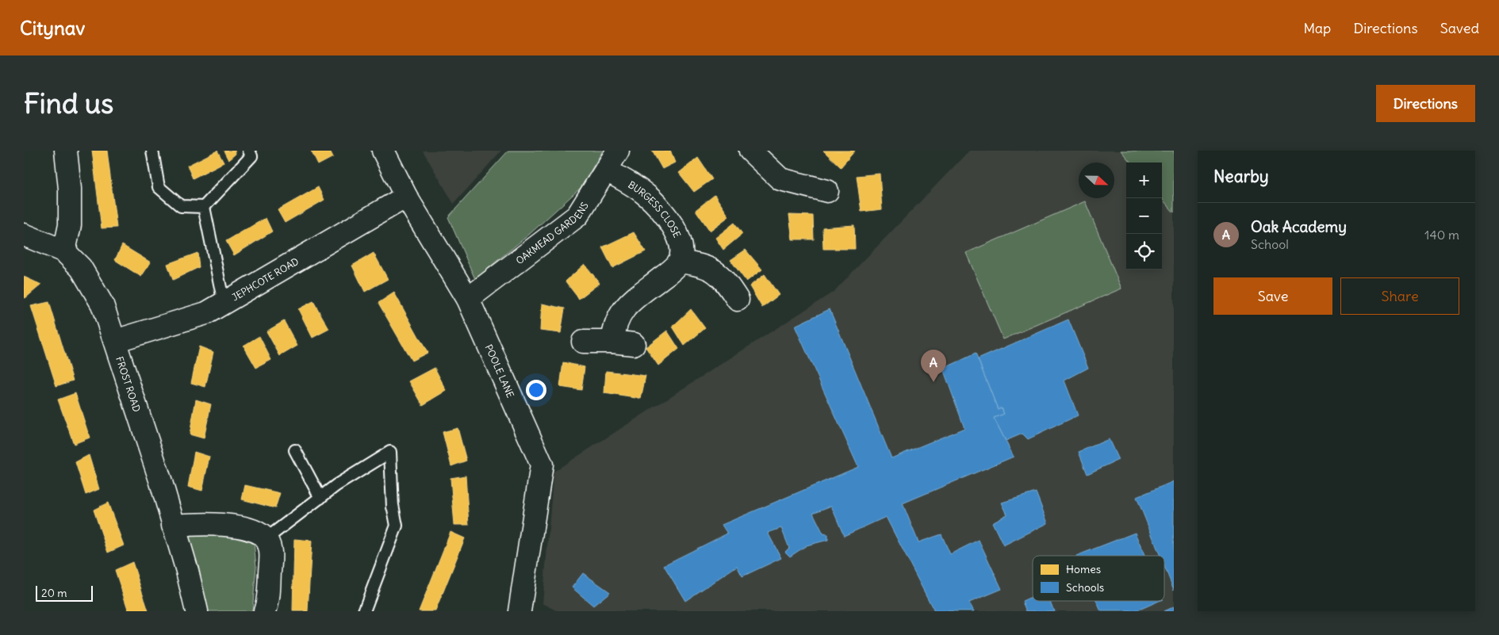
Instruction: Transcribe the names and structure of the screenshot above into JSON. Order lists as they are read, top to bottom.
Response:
{
  "streets": {
    "street": [
      "BURGESS CLOSE",
      "OAKMEAD GARDENS",
      "JEPHCOTE ROAD",
      "POOLE LANE",
      "FROST ROAD"
    ]
  },
  "crossings": [
    ["BURGESS CLOSE", "OAKMEAD GARDENS"],
    ["OAKMEAD GARDENS", "POOLE LANE"],
    ["JEPHCOTE ROAD", "POOLE LANE"],
    ["JEPHCOTE ROAD", "FROST ROAD"]
  ],
  "legend": ["Homes", "Schools"],
  "scale_bar": "20 m",
  "north": "right",
  "page": {
    "header": "Citynav",
    "nav": ["Map", "Directions", "Saved"],
    "buttons": [
      "Directions",
      ["Save", "Share"]
    ],
    "title": "Find us",
    "heading": "Nearby",
    "map_buttons": ["+", "−"],
    "list": [
      {
        "mark": "A",
        "name": "Oak Academy",
        "note": "School",
        "value": "140 m"
      }
    ],
    "pins": "A",
    "scale": "20 m"
  }
}
